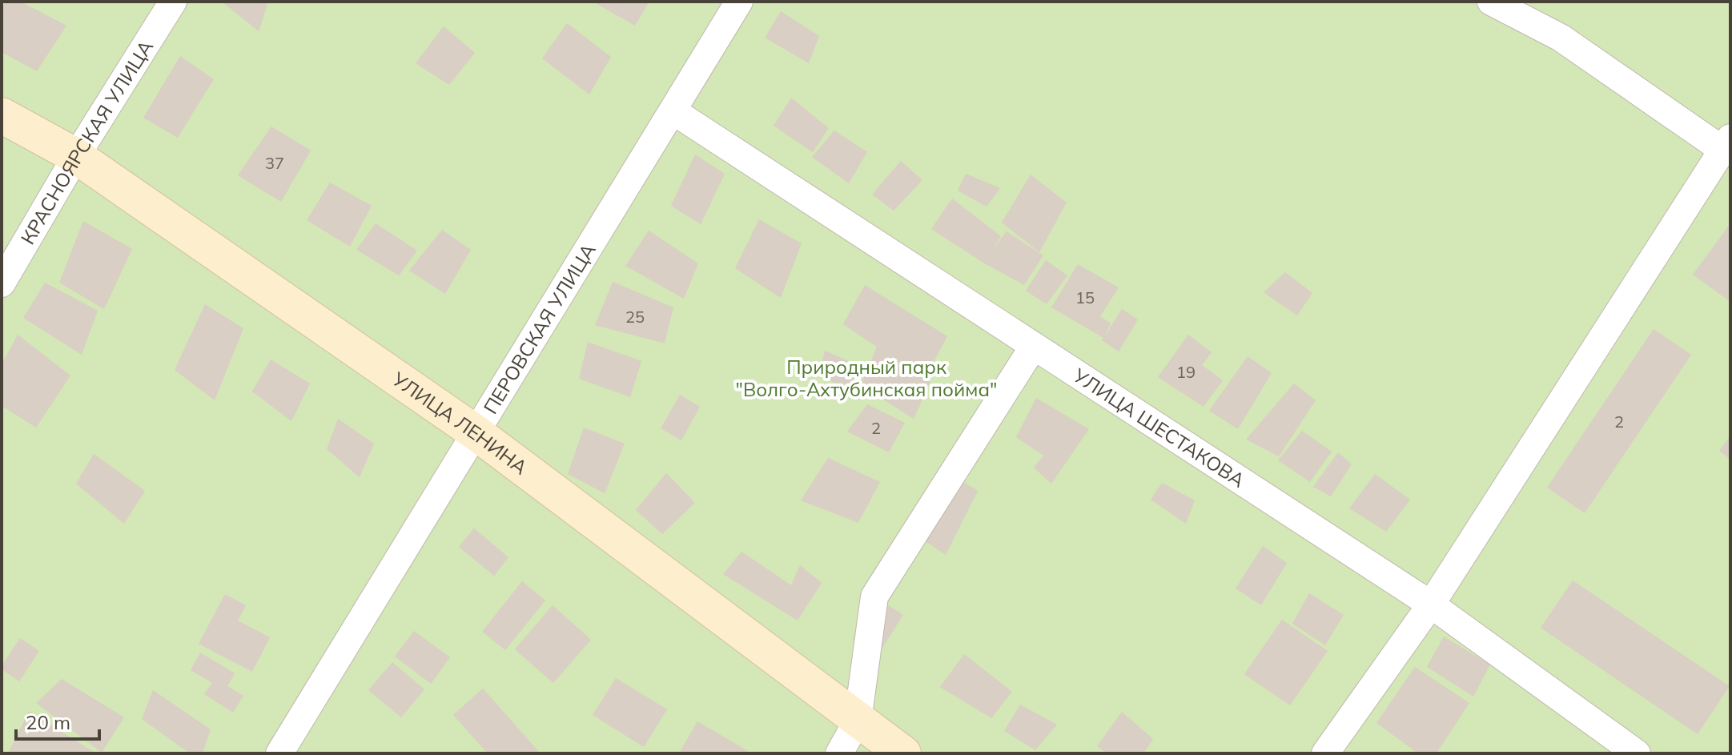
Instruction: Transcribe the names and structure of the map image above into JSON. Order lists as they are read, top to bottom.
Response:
{
  "streets": {
    "street": [
      "КРАСНОЯРСКАЯ УЛИЦА",
      "ПЕРОВСКАЯ УЛИЦА",
      "УЛИЦА ЛЕНИНА",
      "УЛИЦА ШЕСТАКОВА"
    ]
  },
  "crossings": [
    ["КРАСНОЯРСКАЯ УЛИЦА", "УЛИЦА ЛЕНИНА"],
    ["ПЕРОВСКАЯ УЛИЦА", "УЛИЦА ЛЕНИНА"],
    ["ПЕРОВСКАЯ УЛИЦА", "УЛИЦА ШЕСТАКОВА"]
  ],
  "parks": ["Природный парк \"Волго-Ахтубинская пойма\""],
  "house_numbers": [
    "37",
    "15",
    "25",
    "19",
    "2",
    "2"
  ],
  "scale_bar": "20 m"
}
